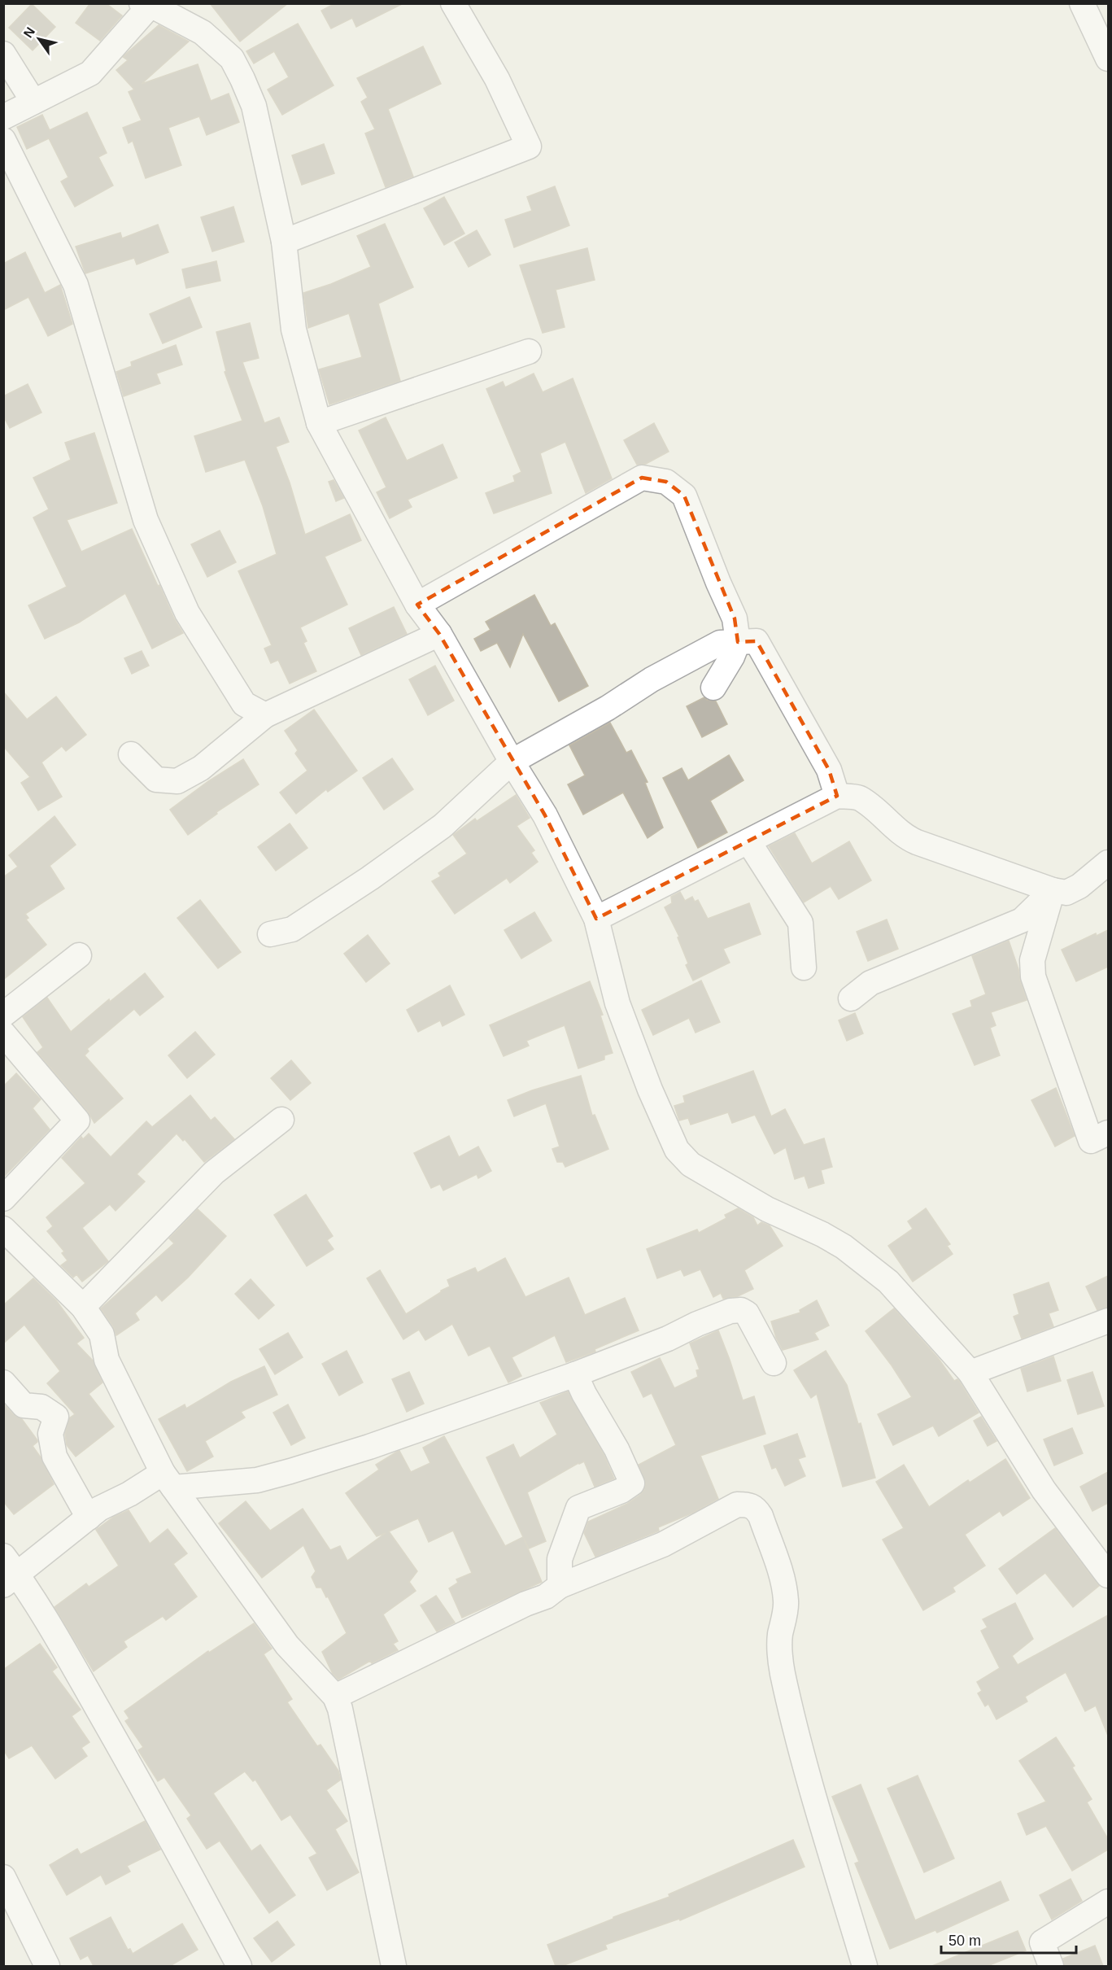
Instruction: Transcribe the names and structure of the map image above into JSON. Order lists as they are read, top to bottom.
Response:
{
  "scale_bar": "50 m",
  "north": "top left"
}
